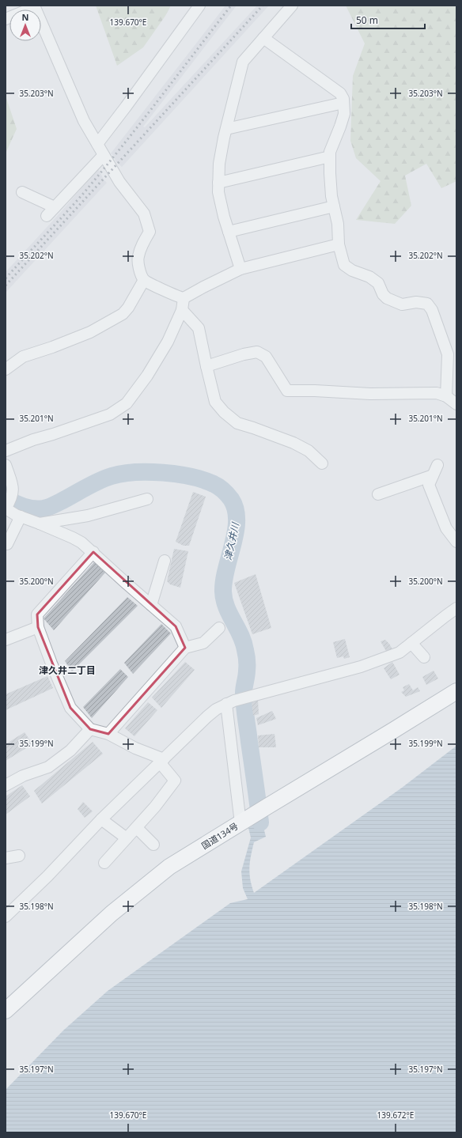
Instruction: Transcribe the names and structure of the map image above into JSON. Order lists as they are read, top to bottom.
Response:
{
  "streets": {
    "highway": ["国道134号"]
  },
  "districts": ["津久井二丁目"],
  "water": ["津久井川"],
  "scale_bar": "50 m",
  "north": "top",
  "coordinates": [
    "139.670°E",
    "35.203°N",
    "35.202°N",
    "35.201°N",
    "35.200°N",
    "35.199°N",
    "35.198°N",
    "35.197°N",
    "139.672°E"
  ]
}
